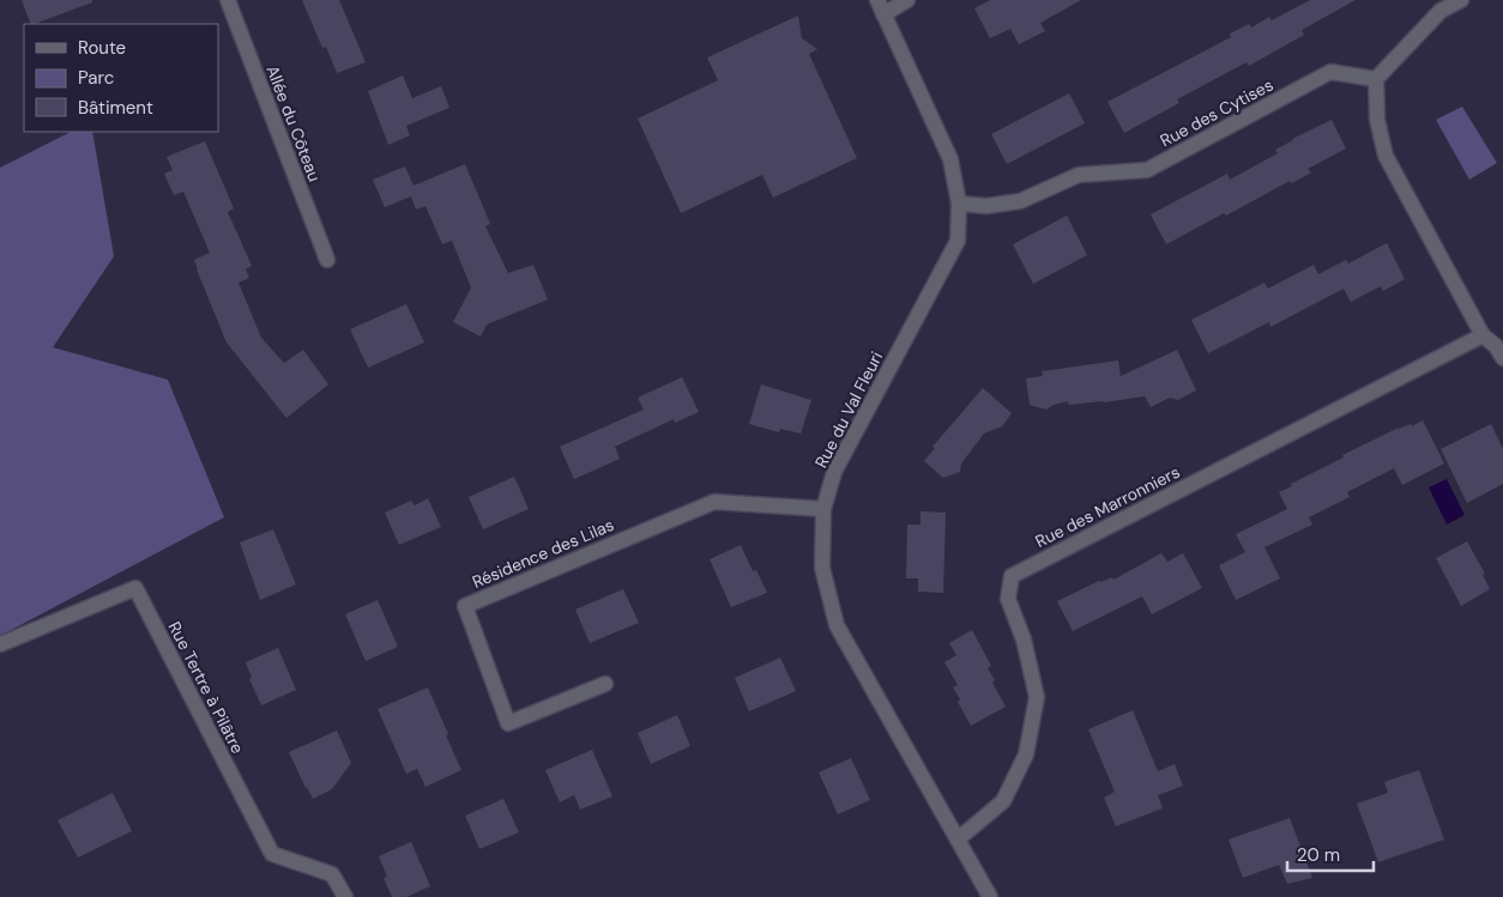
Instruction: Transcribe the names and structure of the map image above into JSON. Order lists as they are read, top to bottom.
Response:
{
  "streets": {
    "street": [
      "Rue des Cytises",
      "Allée du Côteau",
      "Rue du Val Fleuri",
      "Rue des Marronniers",
      "Résidence des Lilas",
      "Rue Tertre à Pilâtre"
    ]
  },
  "crossings": [
    ["Rue des Cytises", "Rue du Val Fleuri"],
    ["Rue du Val Fleuri", "Rue des Marronniers"],
    ["Rue du Val Fleuri", "Résidence des Lilas"]
  ],
  "legend": ["Route", "Parc", "Bâtiment"],
  "scale_bar": "20 m"
}
